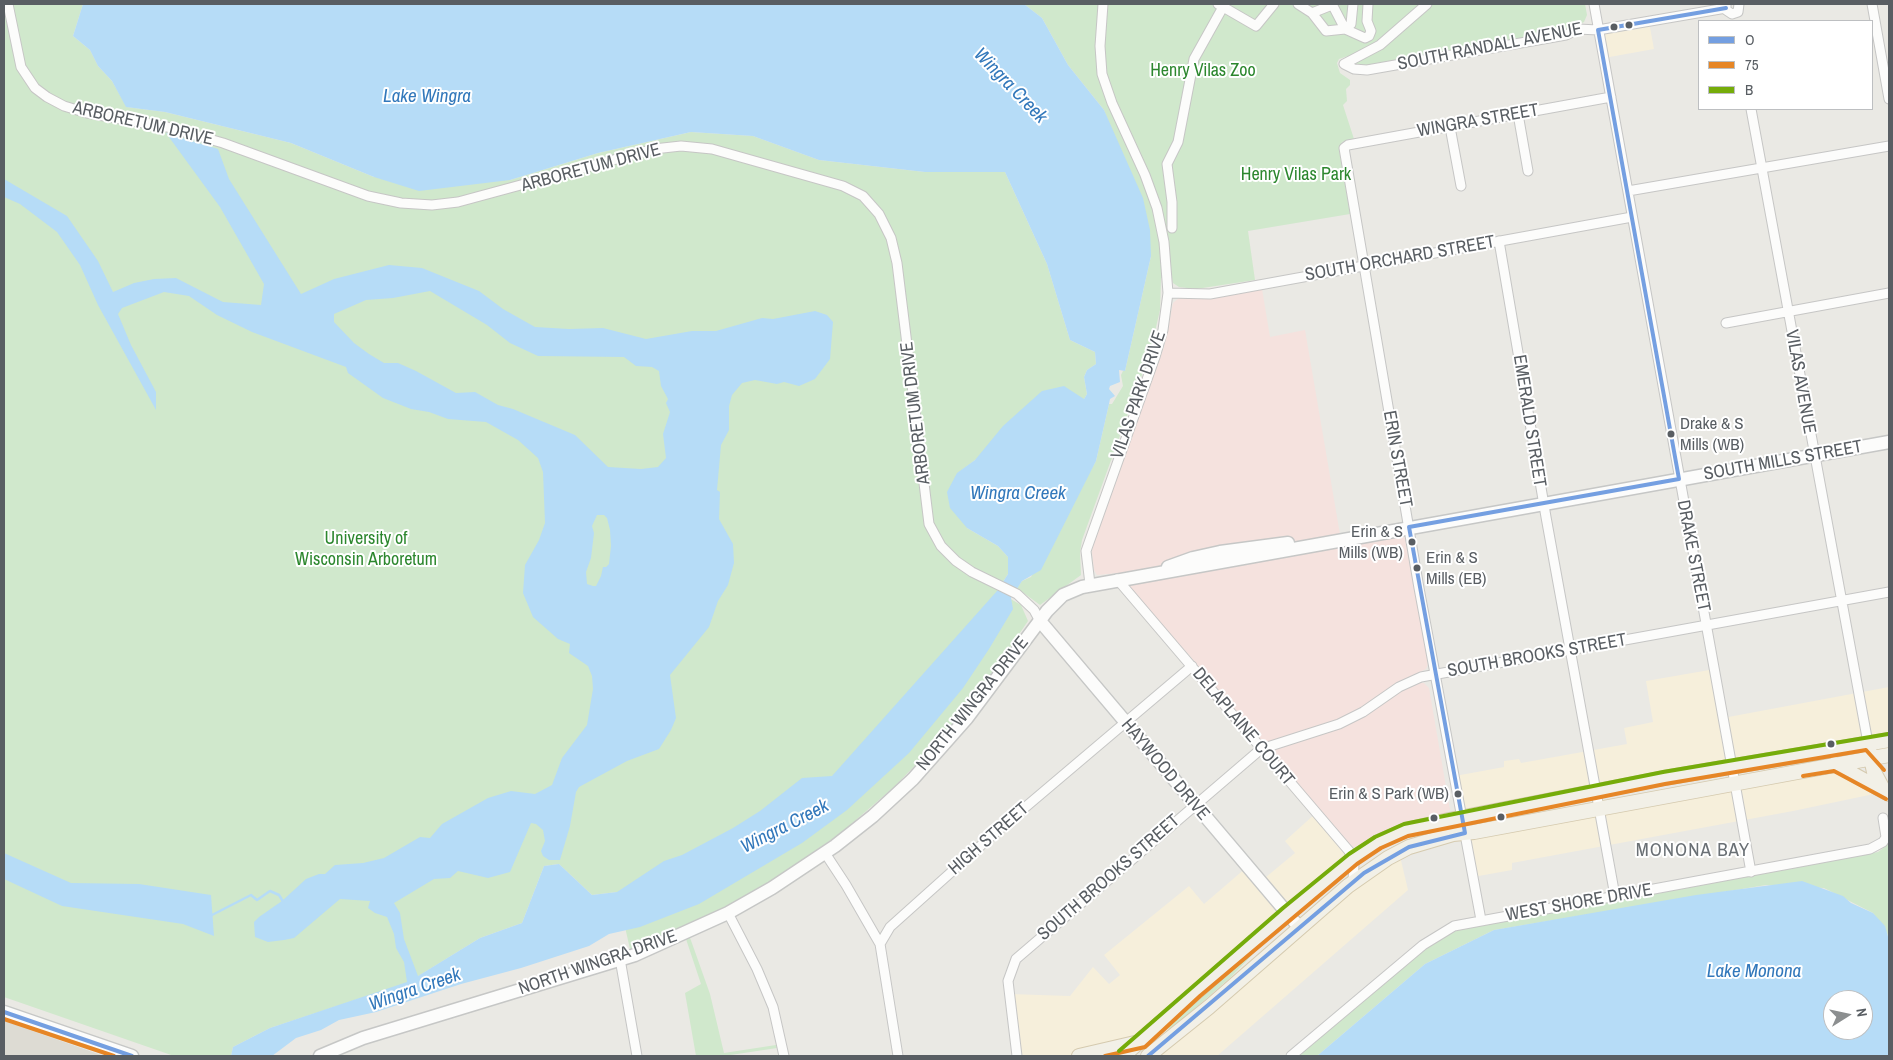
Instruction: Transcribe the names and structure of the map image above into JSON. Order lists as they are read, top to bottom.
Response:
{
  "streets": {
    "street": [
      "SOUTH RANDALL AVENUE",
      "WINGRA STREET",
      "ARBORETUM DRIVE",
      "SOUTH ORCHARD STREET",
      "VILAS AVENUE",
      "VILAS PARK DRIVE",
      "EMERALD STREET",
      "ERIN STREET",
      "SOUTH MILLS STREET",
      "DRAKE STREET",
      "SOUTH BROOKS STREET",
      "NORTH WINGRA DRIVE",
      "DELAPLAINE COURT",
      "HAYWOOD DRIVE",
      "HIGH STREET",
      "WEST SHORE DRIVE"
    ]
  },
  "crossings": [
    ["SOUTH RANDALL AVENUE", "DRAKE STREET"],
    ["WINGRA STREET", "ERIN STREET"],
    ["WINGRA STREET", "DRAKE STREET"],
    ["ARBORETUM DRIVE", "NORTH WINGRA DRIVE"],
    ["ARBORETUM DRIVE", "HAYWOOD DRIVE"],
    ["SOUTH ORCHARD STREET", "VILAS PARK DRIVE"],
    ["SOUTH ORCHARD STREET", "EMERALD STREET"],
    ["SOUTH ORCHARD STREET", "ERIN STREET"],
    ["SOUTH ORCHARD STREET", "DRAKE STREET"],
    ["VILAS AVENUE", "SOUTH MILLS STREET"],
    ["VILAS AVENUE", "SOUTH BROOKS STREET"],
    ["VILAS PARK DRIVE", "SOUTH MILLS STREET"],
    ["EMERALD STREET", "SOUTH MILLS STREET"],
    ["EMERALD STREET", "SOUTH BROOKS STREET"],
    ["EMERALD STREET", "WEST SHORE DRIVE"],
    ["ERIN STREET", "SOUTH MILLS STREET"],
    ["ERIN STREET", "SOUTH BROOKS STREET"],
    ["ERIN STREET", "WEST SHORE DRIVE"],
    ["SOUTH MILLS STREET", "DRAKE STREET"],
    ["SOUTH MILLS STREET", "NORTH WINGRA DRIVE"],
    ["SOUTH MILLS STREET", "DELAPLAINE COURT"],
    ["DRAKE STREET", "SOUTH BROOKS STREET"],
    ["DRAKE STREET", "WEST SHORE DRIVE"],
    ["SOUTH BROOKS STREET", "DELAPLAINE COURT"],
    ["SOUTH BROOKS STREET", "HAYWOOD DRIVE"],
    ["NORTH WINGRA DRIVE", "HAYWOOD DRIVE"],
    ["DELAPLAINE COURT", "HIGH STREET"],
    ["HAYWOOD DRIVE", "HIGH STREET"]
  ],
  "districts": ["MONONA BAY"],
  "water": ["Wingra Creek", "Lake Wingra", "Lake Monona"],
  "parks": ["Henry Vilas Zoo", "Henry Vilas Park", "University of Wisconsin Arboretum"],
  "places": [
    "Drake & S Mills (WB)",
    "Erin & S Mills (WB)",
    "Erin & S Mills (EB)",
    "Erin & S Park (WB)"
  ],
  "lines": ["transit line O", "transit line B", "transit line 75"],
  "legend": ["O", "75", "B"],
  "north": "right"
}
